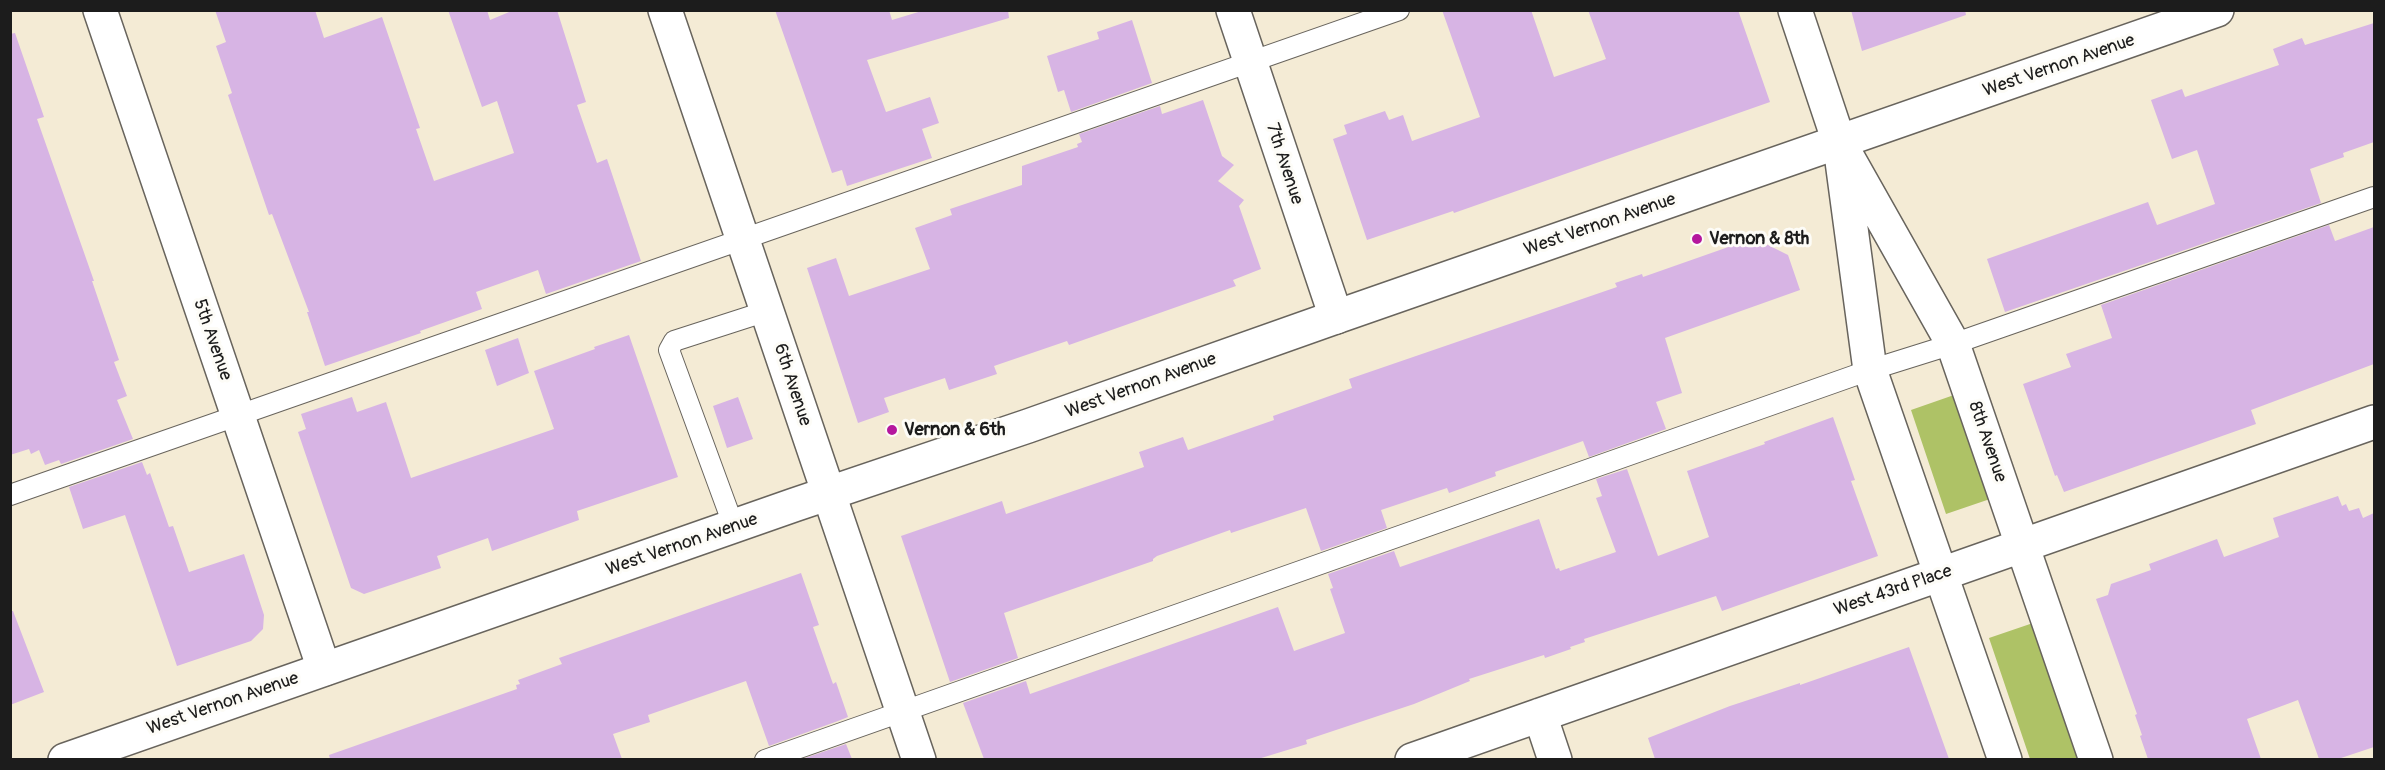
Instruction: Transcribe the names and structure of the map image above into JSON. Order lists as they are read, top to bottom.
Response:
{
  "streets": {
    "street": [
      "West Vernon Avenue",
      "7th Avenue",
      "5th Avenue",
      "6th Avenue",
      "8th Avenue",
      "West 43rd Place"
    ]
  },
  "crossings": [
    ["West Vernon Avenue", "7th Avenue"],
    ["West Vernon Avenue", "5th Avenue"],
    ["West Vernon Avenue", "6th Avenue"],
    ["West Vernon Avenue", "8th Avenue"],
    ["8th Avenue", "West 43rd Place"]
  ],
  "places": ["Vernon & 8th", "Vernon & 6th"]
}
